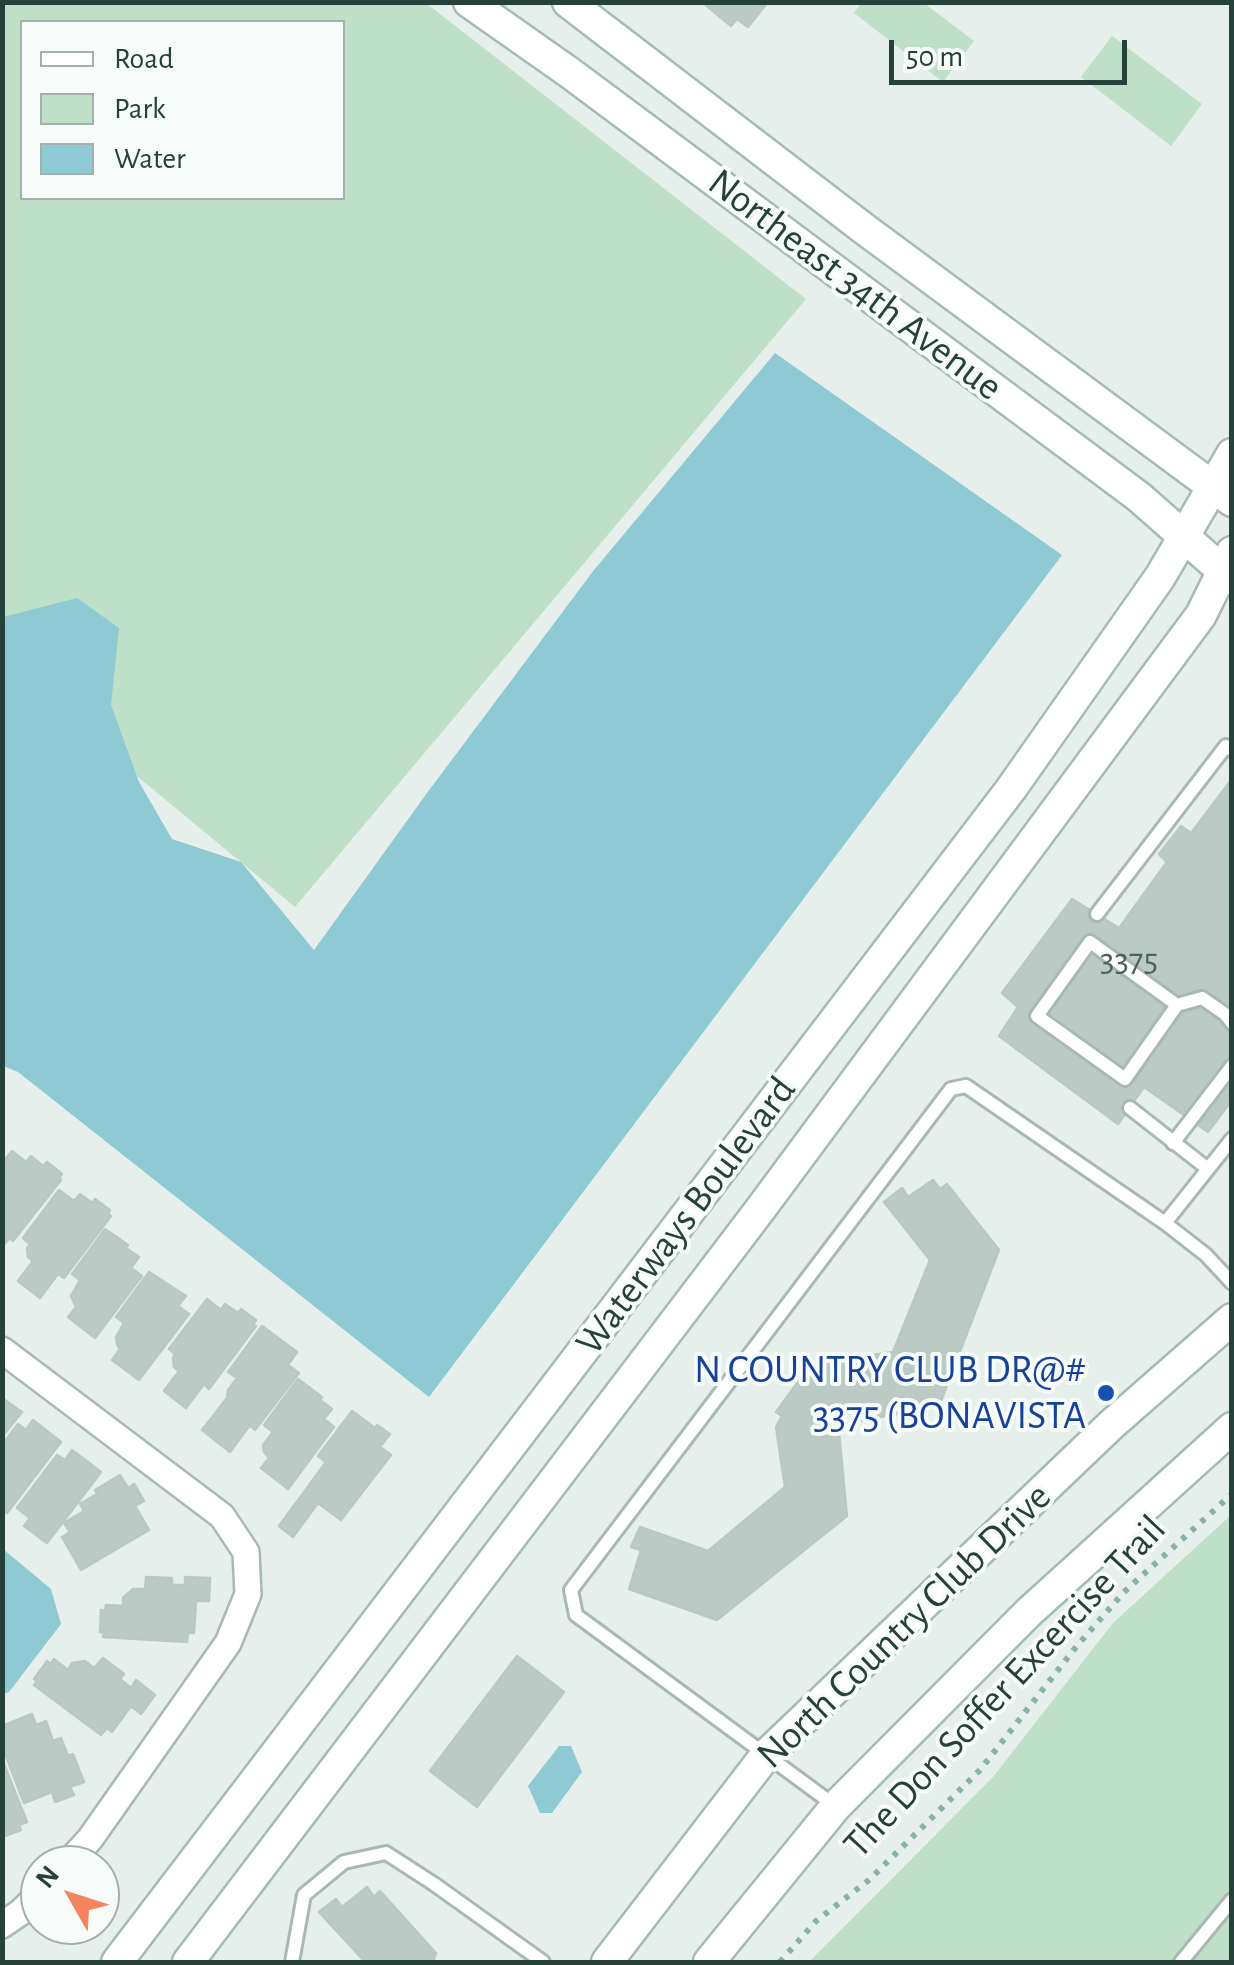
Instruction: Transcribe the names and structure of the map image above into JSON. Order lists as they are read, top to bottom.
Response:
{
  "streets": {
    "street": ["Northeast 34th Avenue", "Waterways Boulevard", "North Country Club Drive"],
    "path": ["The Don Soffer Excercise Trail"]
  },
  "crossings": [
    ["Northeast 34th Avenue", "Waterways Boulevard"]
  ],
  "places": ["N COUNTRY CLUB DR@# 3375 (BONAVISTA"],
  "house_numbers": ["3375"],
  "legend": ["Road", "Park", "Water"],
  "scale_bar": "50 m",
  "north": "top left"
}
